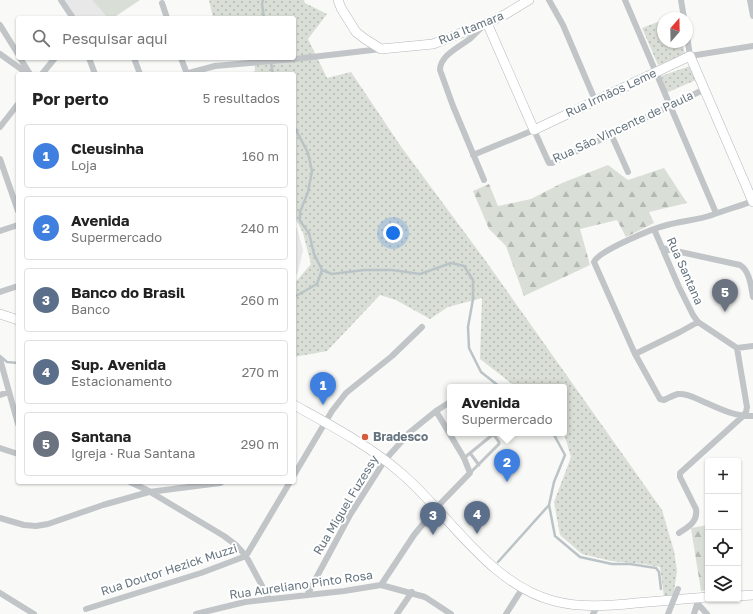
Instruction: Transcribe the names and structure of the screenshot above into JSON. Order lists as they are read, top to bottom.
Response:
{
  "streets": {
    "street": [
      "Rua Itamara",
      "Rua Irmãos Leme",
      "Rua São Vincente de Paula",
      "Rua Santana",
      "Rua Miguel Fuzessy",
      "Rua Doutor Hezick Muzzi",
      "Rua Aureliano Pinto Rosa"
    ]
  },
  "crossings": [
    ["Rua Itamara", "Rua São Vincente de Paula"],
    ["Rua Irmãos Leme", "Rua São Vincente de Paula"],
    ["Rua Miguel Fuzessy", "Rua Aureliano Pinto Rosa"]
  ],
  "places": ["Bradesco"],
  "north": "top",
  "page": {
    "search": "Pesquisar aqui",
    "heading": ["Por perto", "5 resultados"],
    "list": [
      {
        "mark": "1",
        "name": "Cleusinha",
        "note": "Loja",
        "value": "160 m"
      },
      {
        "mark": "2",
        "name": "Avenida",
        "note": "Supermercado",
        "value": "240 m"
      },
      {
        "mark": "3",
        "name": "Banco do Brasil",
        "note": "Banco",
        "value": "260 m"
      },
      {
        "mark": "4",
        "name": "Sup. Avenida",
        "note": "Estacionamento",
        "value": "270 m"
      },
      {
        "mark": "5",
        "name": "Santana",
        "note": "Igreja · Rua Santana",
        "value": "290 m"
      }
    ],
    "pins": [
      "5",
      "1",
      "2",
      "4",
      "3"
    ],
    "popup": ["Avenida", "Supermercado"],
    "map_buttons": ["+", "−"]
  }
}
